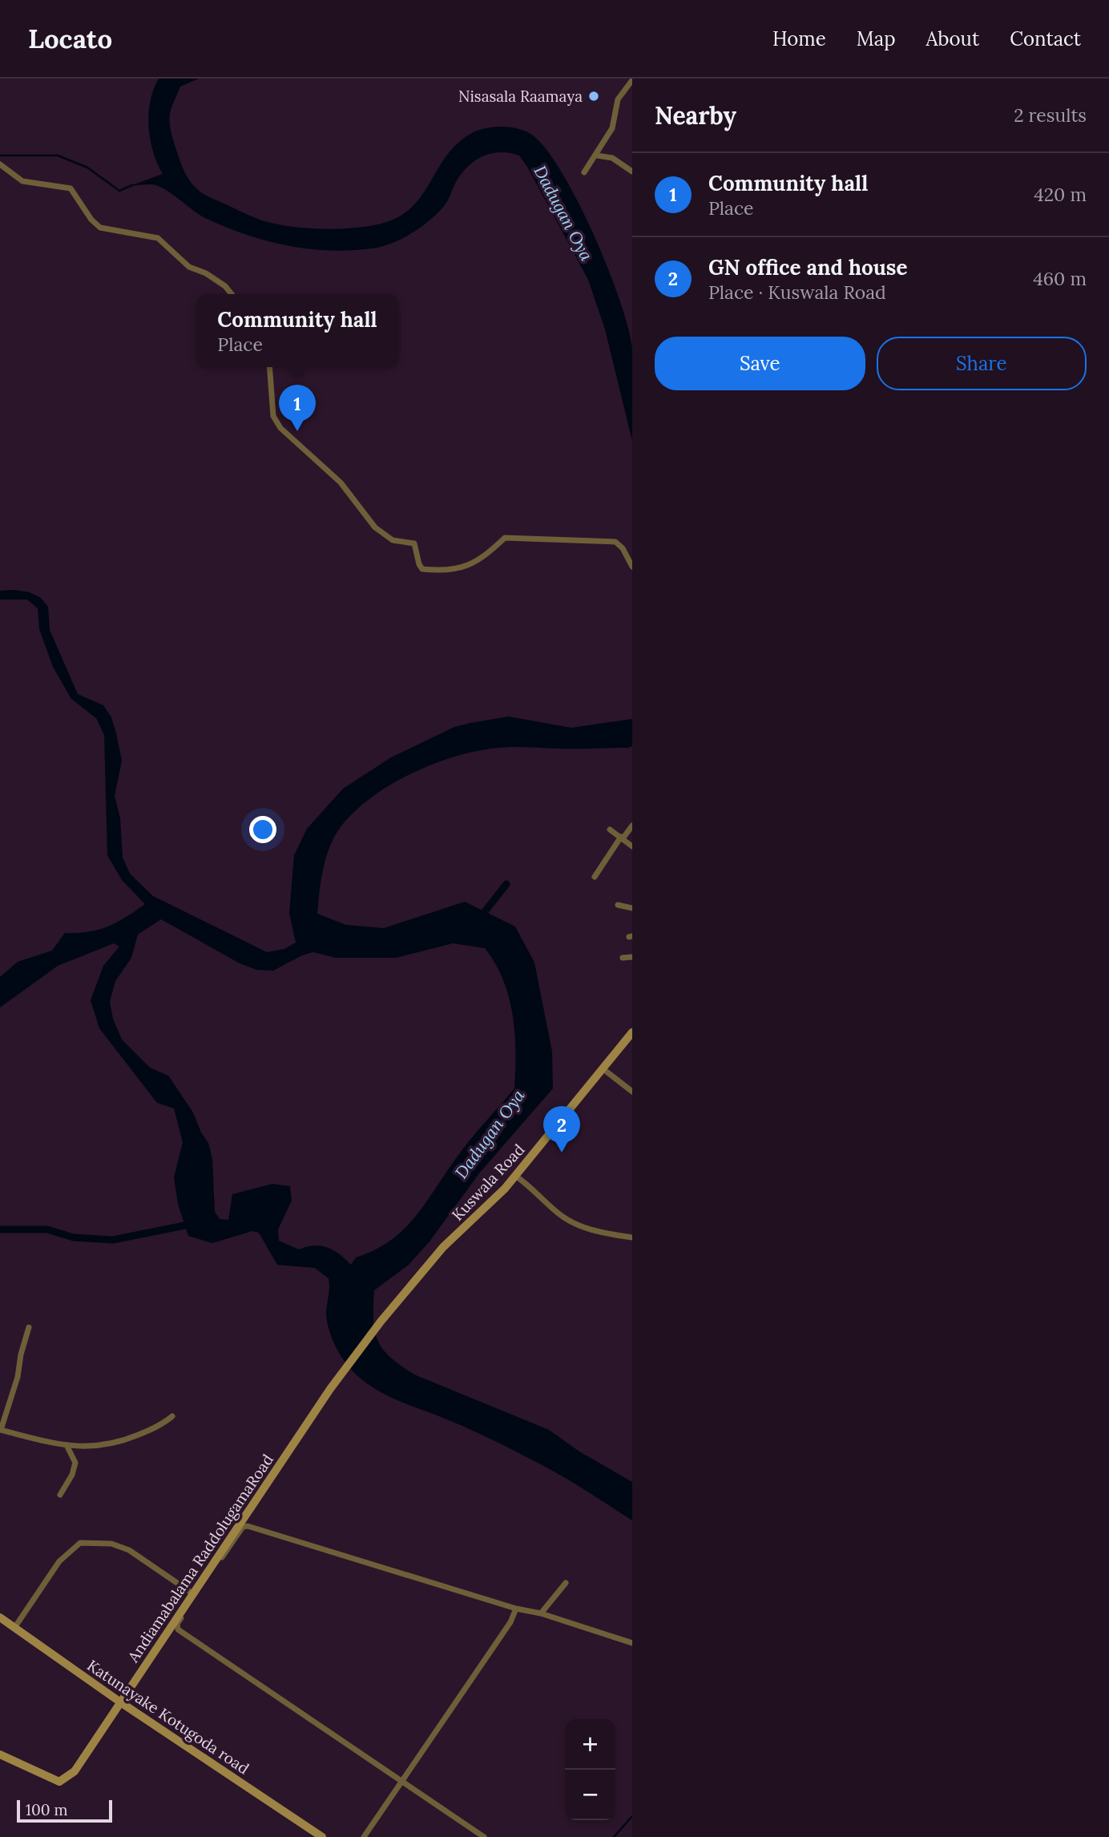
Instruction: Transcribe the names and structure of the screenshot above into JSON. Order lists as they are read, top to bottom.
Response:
{
  "streets": {
    "street": ["Kuswala Road", "Andiamabalama RaddolugamaRoad", "Katunayake Kotugoda road"]
  },
  "crossings": [
    ["Kuswala Road", "Andiamabalama RaddolugamaRoad"],
    ["Andiamabalama RaddolugamaRoad", "Katunayake Kotugoda road"]
  ],
  "water": ["Dadugan Oya"],
  "places": ["Nisasala Raamaya"],
  "scale_bar": "100 m",
  "page": {
    "header": "Locato",
    "nav": [
      "Home",
      "Map",
      "About",
      "Contact"
    ],
    "heading": ["Nearby", "2 results"],
    "list": [
      {
        "mark": "1",
        "name": "Community hall",
        "note": "Place",
        "value": "420 m"
      },
      {
        "mark": "2",
        "name": "GN office and house",
        "note": "Place · Kuswala Road",
        "value": "460 m"
      }
    ],
    "popup": ["Community hall", "Place"],
    "buttons": ["Save", "Share"],
    "pins": ["1", "2"],
    "map_buttons": ["+", "−"],
    "scale": "100 m"
  }
}
